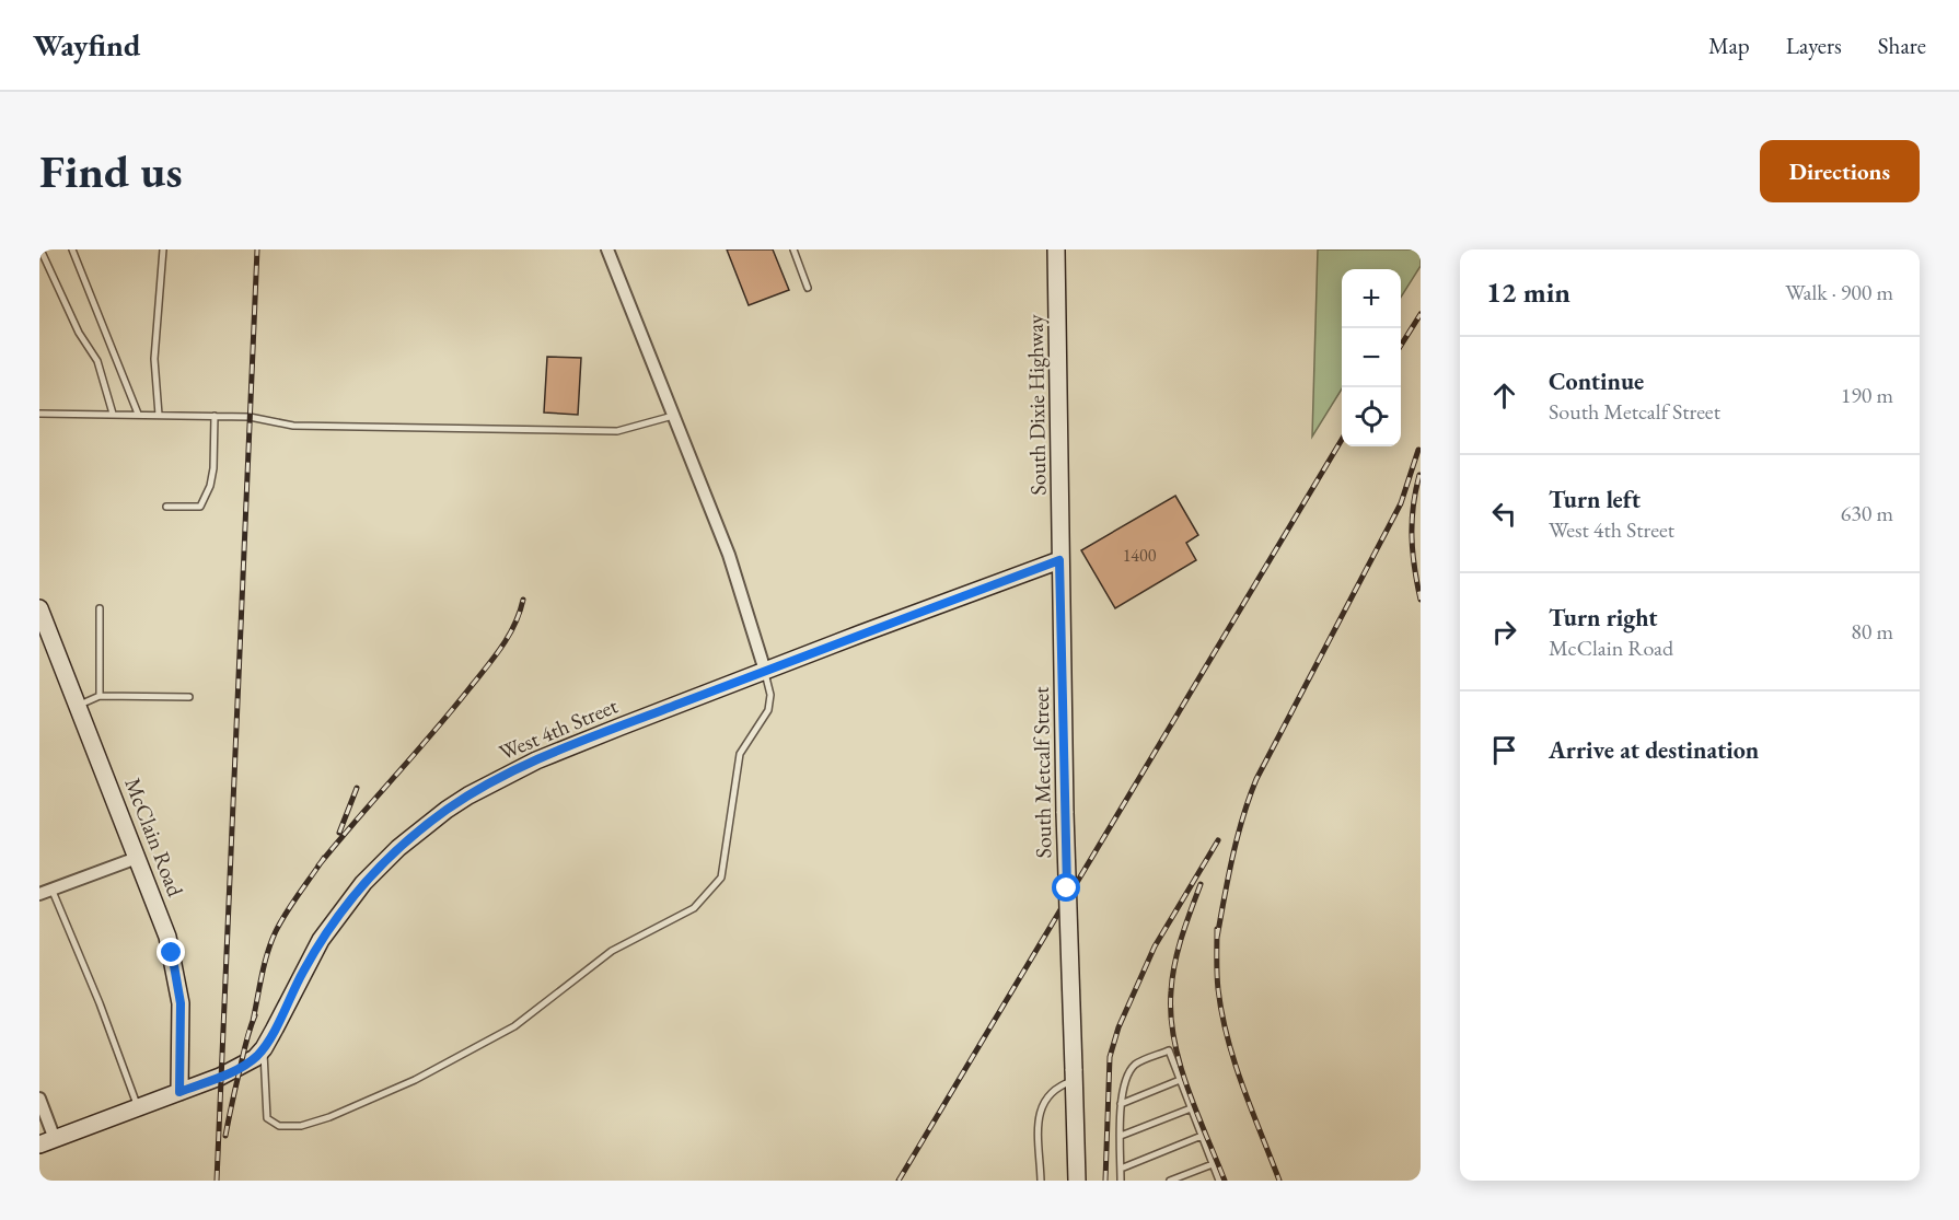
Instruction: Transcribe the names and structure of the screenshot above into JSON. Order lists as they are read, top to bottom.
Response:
{
  "streets": {
    "street": [
      "South Dixie Highway",
      "West 4th Street",
      "South Metcalf Street",
      "McClain Road"
    ]
  },
  "crossings": [
    ["South Dixie Highway", "West 4th Street"],
    ["South Dixie Highway", "South Metcalf Street"],
    ["West 4th Street", "South Metcalf Street"],
    ["West 4th Street", "McClain Road"]
  ],
  "house_numbers": ["1400"],
  "page": {
    "header": "Wayfind",
    "nav": ["Map", "Layers", "Share"],
    "buttons": "Directions",
    "title": "Find us",
    "heading": ["12 min", "Walk · 900 m"],
    "map_buttons": ["+", "−"],
    "list": [
      ["Continue", "South Metcalf Street", "190 m"],
      ["Turn left", "West 4th Street", "630 m"],
      ["Turn right", "McClain Road", "80 m"],
      "Arrive at destination"
    ]
  }
}
